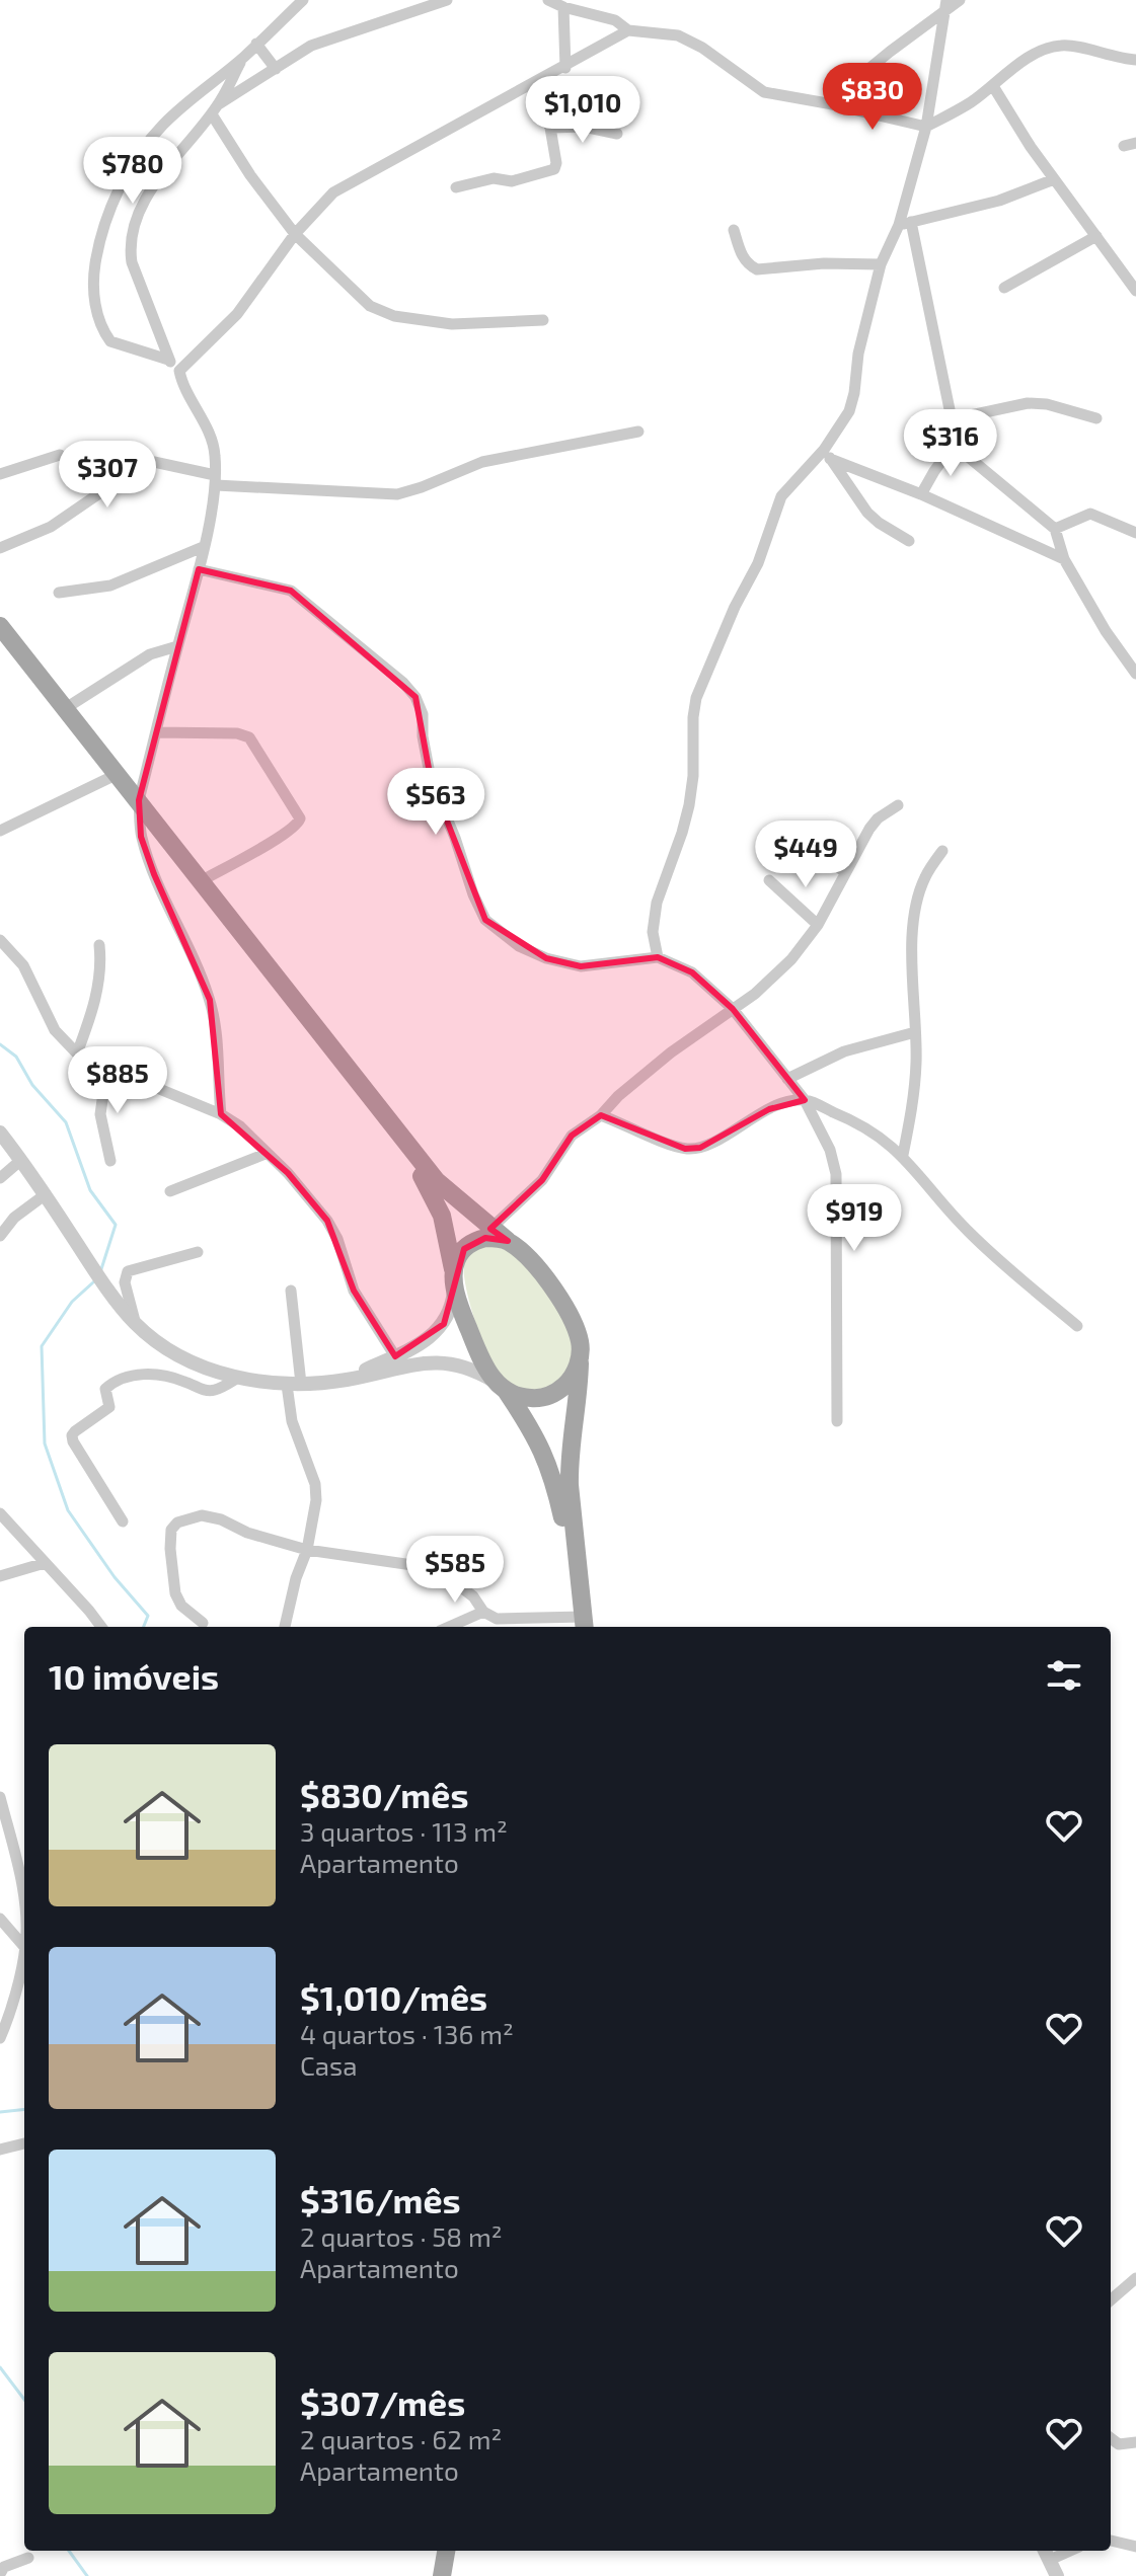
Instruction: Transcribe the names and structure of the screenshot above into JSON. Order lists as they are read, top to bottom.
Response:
{
  "page": {
    "price": [
      "$830",
      "$1,010",
      "$780",
      "$316",
      "$307",
      "$563",
      "$449",
      "$885",
      "$919",
      "$585"
    ],
    "heading": "10 imóveis",
    "list": [
      {
        "name": "$830/mês",
        "note": "3 quartos · 113 m² · Apartamento"
      },
      {
        "name": "$1,010/mês",
        "note": "4 quartos · 136 m² · Casa"
      },
      {
        "name": "$316/mês",
        "note": "2 quartos · 58 m² · Apartamento"
      },
      {
        "name": "$307/mês",
        "note": "2 quartos · 62 m² · Apartamento"
      }
    ]
  }
}
